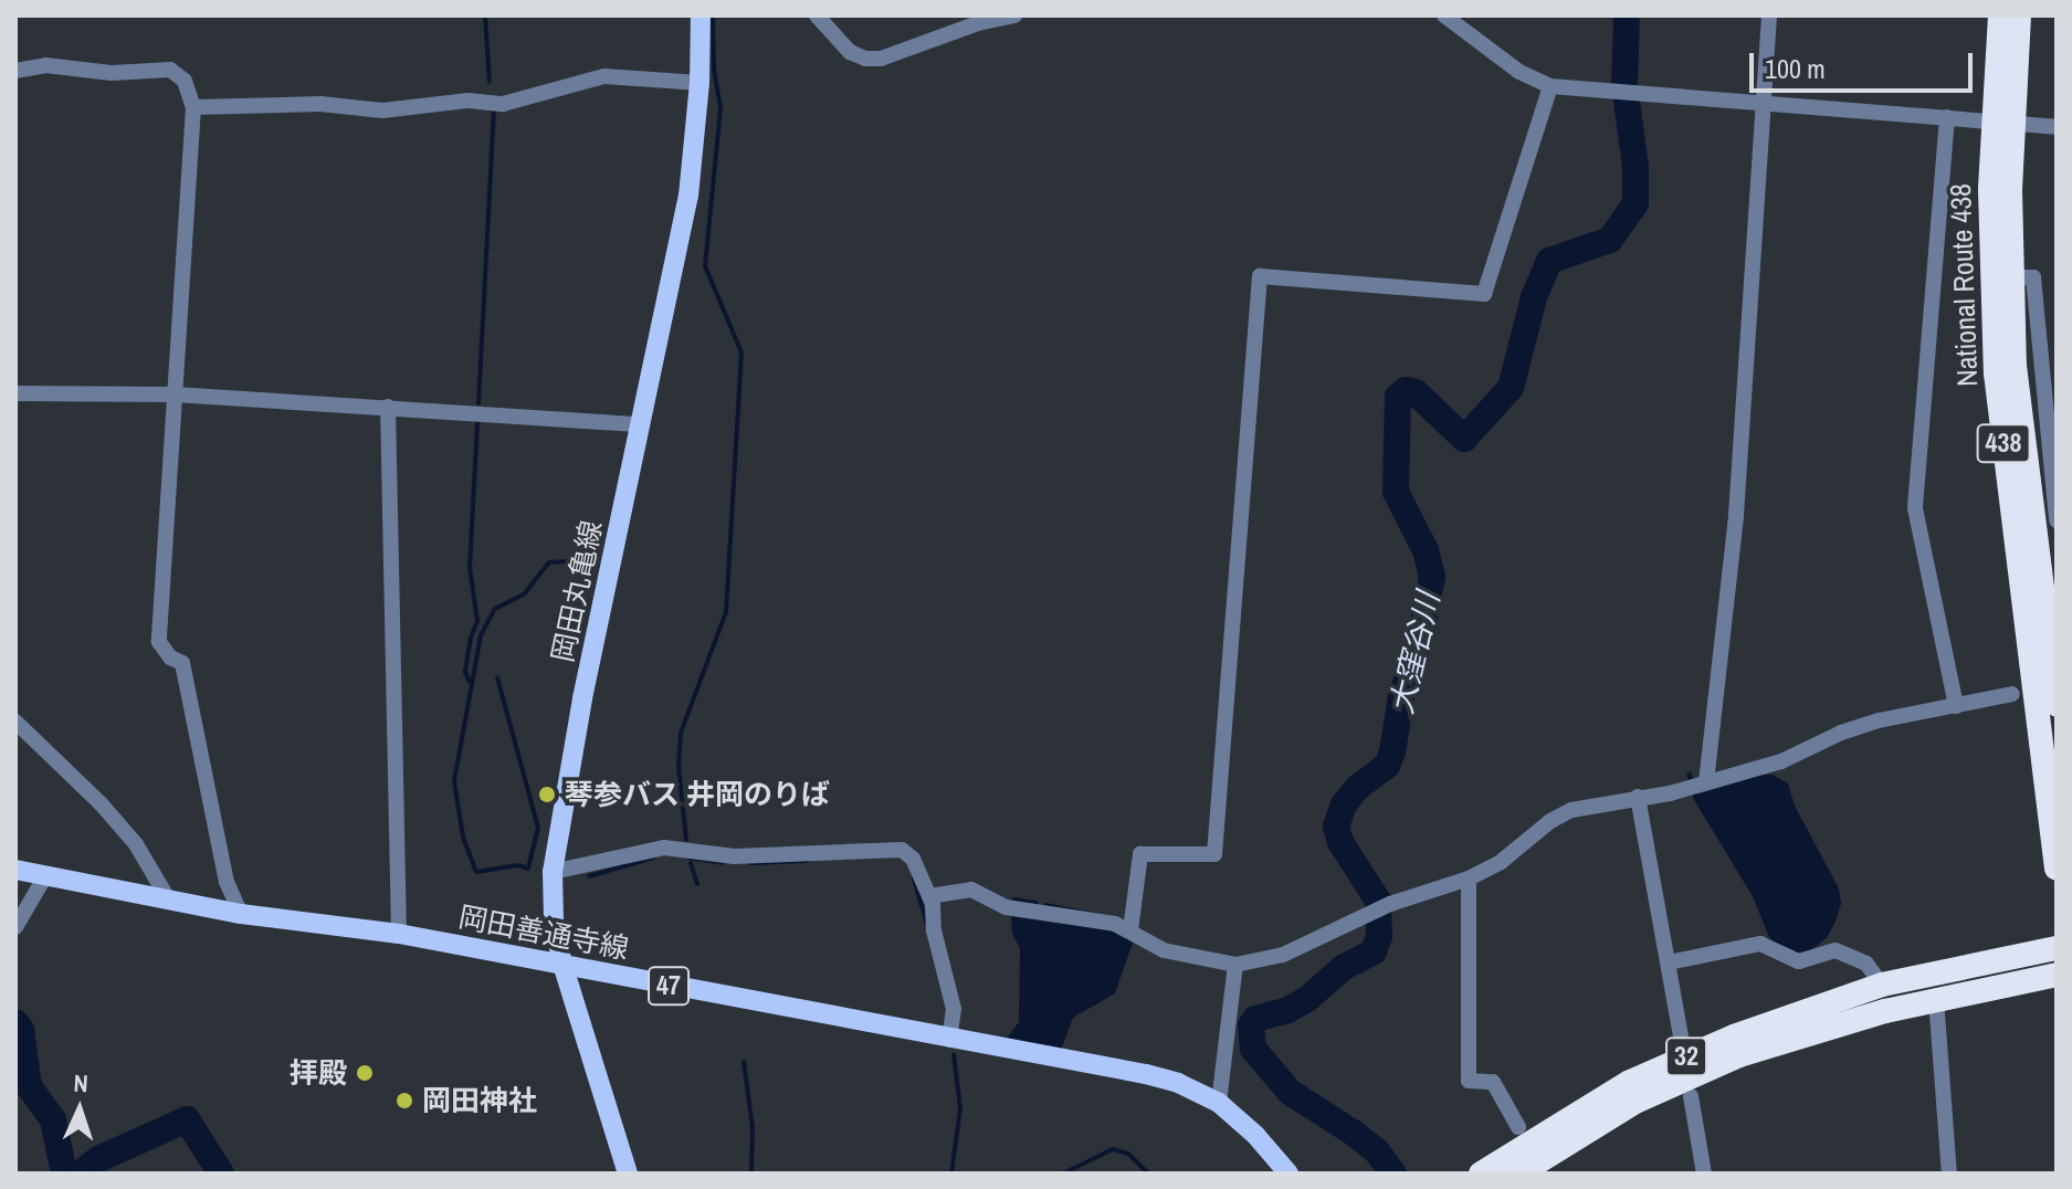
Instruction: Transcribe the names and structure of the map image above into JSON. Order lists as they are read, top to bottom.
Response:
{
  "streets": {
    "highway": ["National Route 438", "438", "32"],
    "main road": ["岡田丸亀線", "岡田善通寺線", "47"]
  },
  "crossings": [
    ["岡田丸亀線", "岡田善通寺線"]
  ],
  "water": ["大窪谷川"],
  "places": ["琴参バス 井岡のりば", "拝殿", "岡田神社"],
  "scale_bar": "100 m",
  "north": "top"
}
